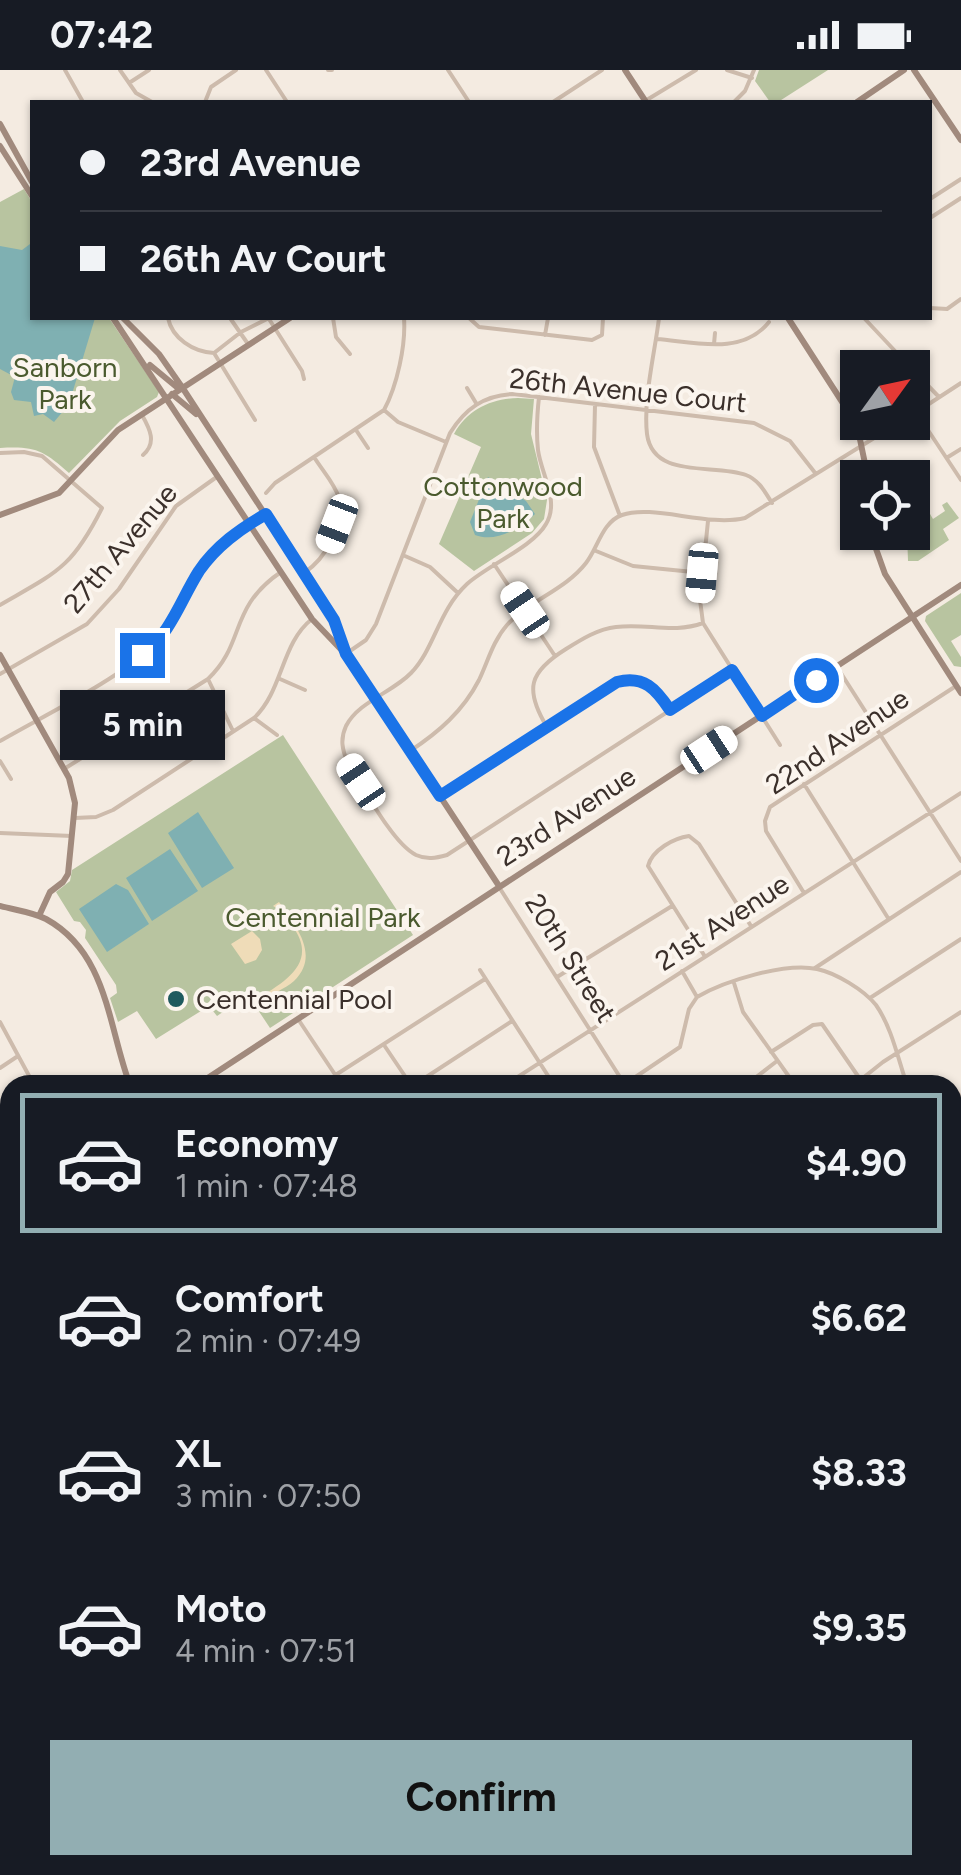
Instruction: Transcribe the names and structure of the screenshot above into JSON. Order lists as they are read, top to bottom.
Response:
{
  "streets": {
    "main road": ["23rd Avenue", "20th Street"],
    "street": [
      "26th Avenue Court",
      "27th Avenue",
      "22nd Avenue",
      "21st Avenue"
    ]
  },
  "crossings": [
    ["26th Avenue Court", "20th Street"],
    ["27th Avenue", "20th Street"],
    ["22nd Avenue", "21st Avenue"],
    ["23rd Avenue", "20th Street"],
    ["21st Avenue", "20th Street"]
  ],
  "parks": ["Sanborn Park", "Cottonwood Park", "Centennial Park"],
  "places": ["Centennial Pool"],
  "north": "top right",
  "page": {
    "status": "07:42",
    "banner": ["23rd Avenue", "26th Av Court"],
    "bubble": "5 min",
    "list": [
      {
        "name": "Economy",
        "note": "1 min · 07:48",
        "value": "$4.90"
      },
      {
        "name": "Comfort",
        "note": "2 min · 07:49",
        "value": "$6.62"
      },
      {
        "name": "XL",
        "note": "3 min · 07:50",
        "value": "$8.33"
      },
      {
        "name": "Moto",
        "note": "4 min · 07:51",
        "value": "$9.35"
      }
    ],
    "buttons": "Confirm"
  }
}
